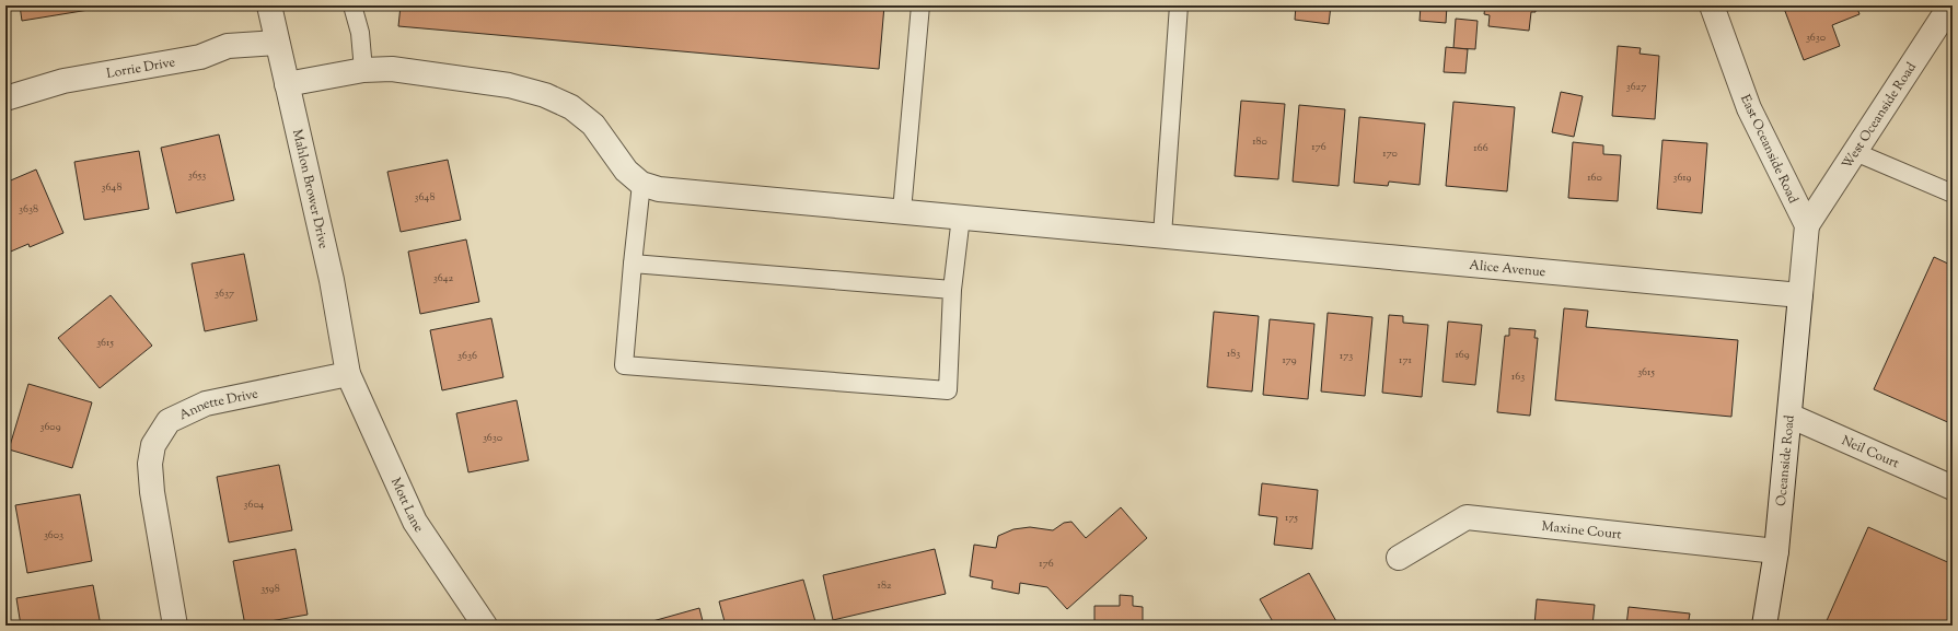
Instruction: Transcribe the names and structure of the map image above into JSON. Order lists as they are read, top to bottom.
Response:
{
  "streets": {
    "street": [
      "Lorrie Drive",
      "West Oceanside Road",
      "East Oceanside Road",
      "Mahlon Brower Drive",
      "Alice Avenue",
      "Annette Drive",
      "Neil Court",
      "Oceanside Road",
      "Mott Lane",
      "Maxine Court"
    ]
  },
  "crossings": [
    ["Lorrie Drive", "Mahlon Brower Drive"],
    ["West Oceanside Road", "East Oceanside Road"],
    ["Mahlon Brower Drive", "Annette Drive"],
    ["Mahlon Brower Drive", "Mott Lane"],
    ["Alice Avenue", "Oceanside Road"],
    ["Annette Drive", "Mott Lane"],
    ["Neil Court", "Oceanside Road"],
    ["Oceanside Road", "Maxine Court"]
  ],
  "house_numbers": [
    "3630",
    "3627",
    "180",
    "176",
    "166",
    "170",
    "3653",
    "160",
    "3619",
    "3648",
    "3648",
    "3638",
    "3642",
    "3637",
    "3615",
    "183",
    "169",
    "3636",
    "173",
    "179",
    "171",
    "3615",
    "163",
    "3609",
    "3630",
    "3604",
    "175",
    "3603",
    "176",
    "182",
    "3598"
  ]
}
